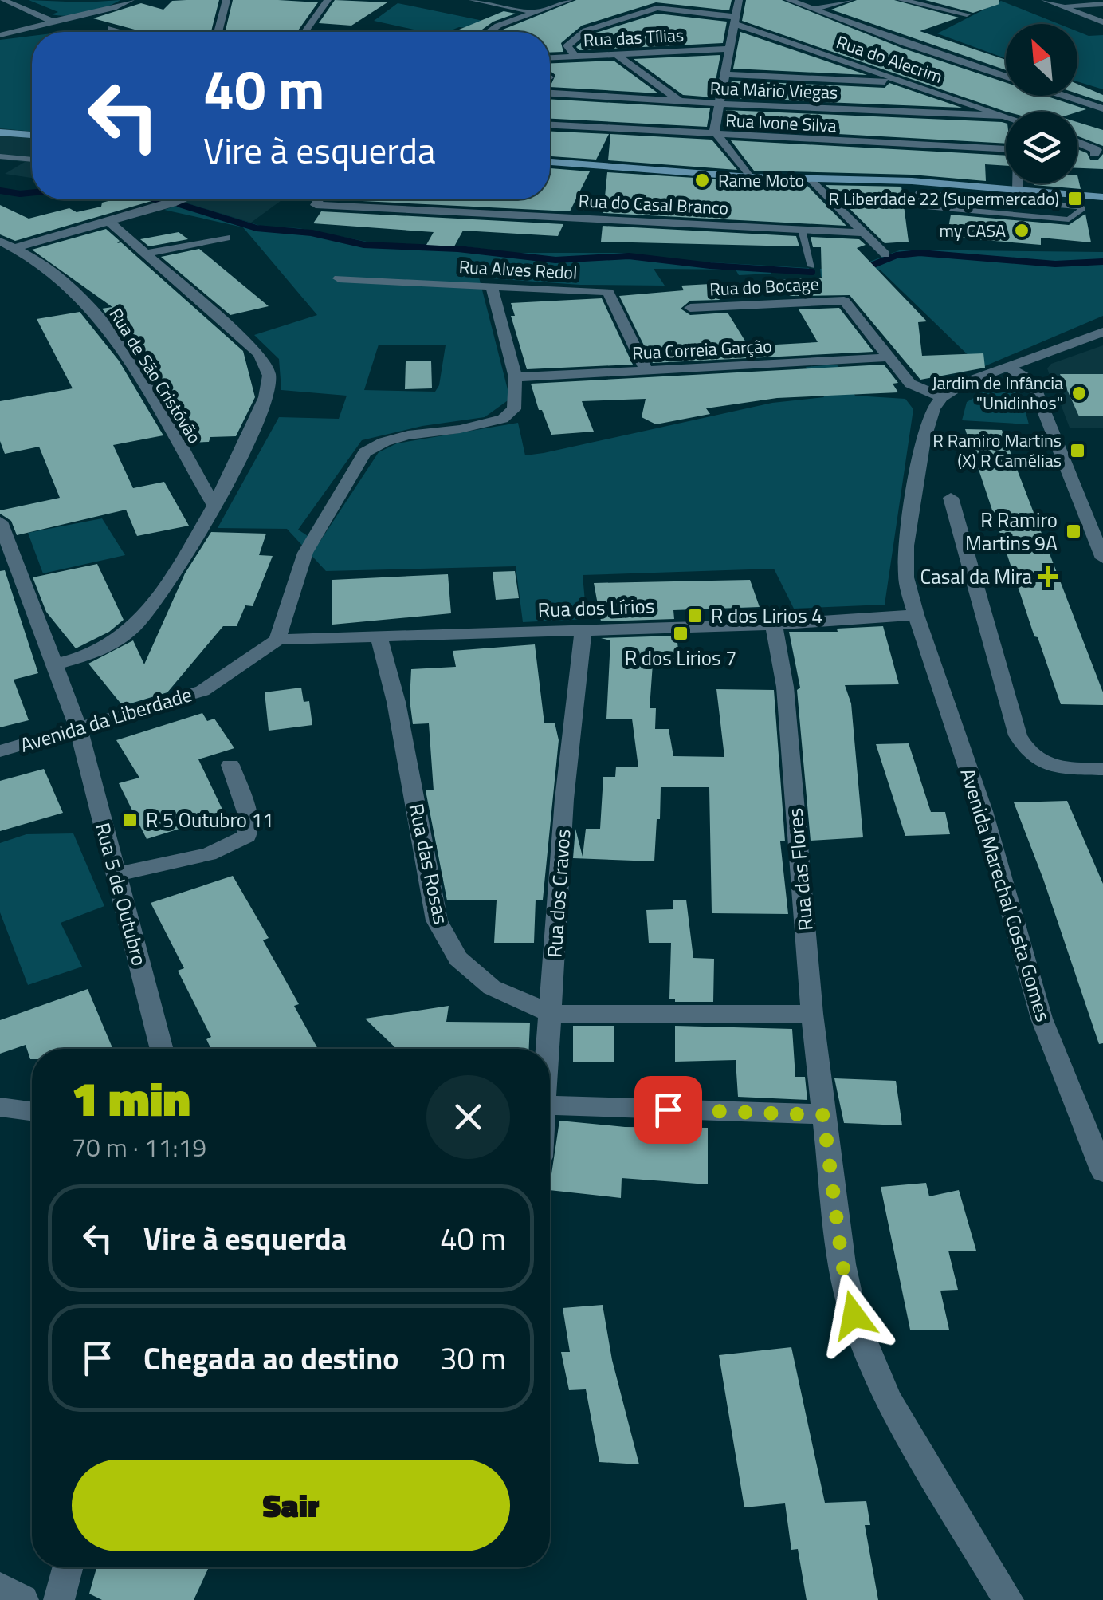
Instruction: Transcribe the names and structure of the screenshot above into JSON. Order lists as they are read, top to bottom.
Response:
{
  "streets": {
    "street": [
      "Rua das Tílias",
      "Rua do Alecrim",
      "Rua Mário Viegas",
      "Rua Ivone Silva",
      "Rua do Casal Branco",
      "Rua Alves Redol",
      "Rua do Bocage",
      "Rua Correia Garção",
      "Rua de São Cristóvão",
      "Rua dos Lírios",
      "Avenida da Liberdade",
      "Rua das Rosas",
      "Rua das Flores",
      "Rua dos Cravos",
      "Rua 5 de Outubro",
      "Avenida Marechal Costa Gomes"
    ]
  },
  "crossings": [
    ["Rua das Tílias", "Rua do Alecrim"],
    ["Rua do Alecrim", "Rua Mário Viegas"],
    ["Rua Alves Redol", "Rua Correia Garção"],
    ["Rua do Bocage", "Rua Correia Garção"],
    ["Rua do Bocage", "Avenida Marechal Costa Gomes"],
    ["Rua dos Lírios", "Avenida da Liberdade"],
    ["Rua dos Lírios", "Rua das Rosas"],
    ["Rua dos Lírios", "Rua das Flores"],
    ["Rua dos Lírios", "Rua dos Cravos"],
    ["Rua dos Lírios", "Avenida Marechal Costa Gomes"],
    ["Avenida da Liberdade", "Rua 5 de Outubro"],
    ["Rua das Rosas", "Rua das Flores"],
    ["Rua das Rosas", "Rua dos Cravos"]
  ],
  "places": {
    "other": ["Rame Moto", "my CASA", "Jardim de Infância \"Unidinhos\""],
    "transit": [
      "R Liberdade 22 (Supermercado)",
      "R Ramiro Martins (X) R Camélias",
      "R Ramiro Martins 9A",
      "R dos Lirios 4",
      "R dos Lirios 7",
      "R 5 Outubro 11"
    ],
    "health": ["Casal da Mira"]
  },
  "north": "top left",
  "page": {
    "turn": ["40 m", "Vire à esquerda"],
    "heading": ["1 min", "70 m · 11:19"],
    "list": [
      {
        "name": "Vire à esquerda",
        "value": "40 m"
      },
      {
        "name": "Chegada ao destino",
        "value": "30 m"
      }
    ],
    "buttons": "Sair"
  }
}
